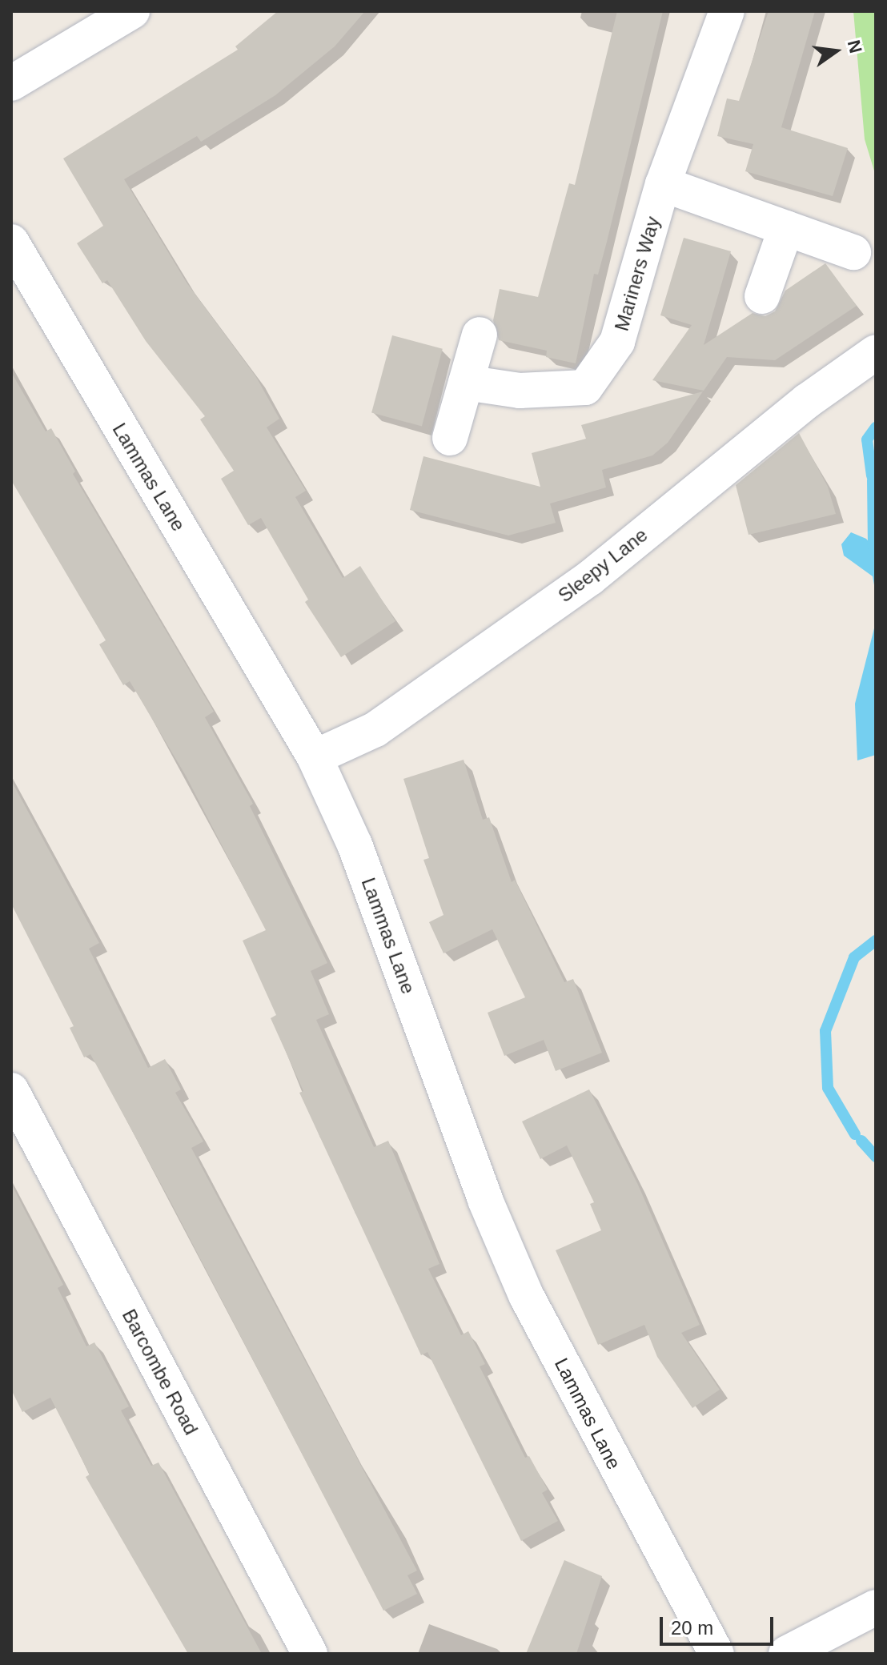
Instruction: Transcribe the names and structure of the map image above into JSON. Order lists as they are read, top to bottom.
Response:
{
  "streets": {
    "street": [
      "Mariners Way",
      "Lammas Lane",
      "Sleepy Lane",
      "Barcombe Road"
    ]
  },
  "crossings": [
    ["Lammas Lane", "Sleepy Lane"]
  ],
  "scale_bar": "20 m",
  "north": "right"
}
